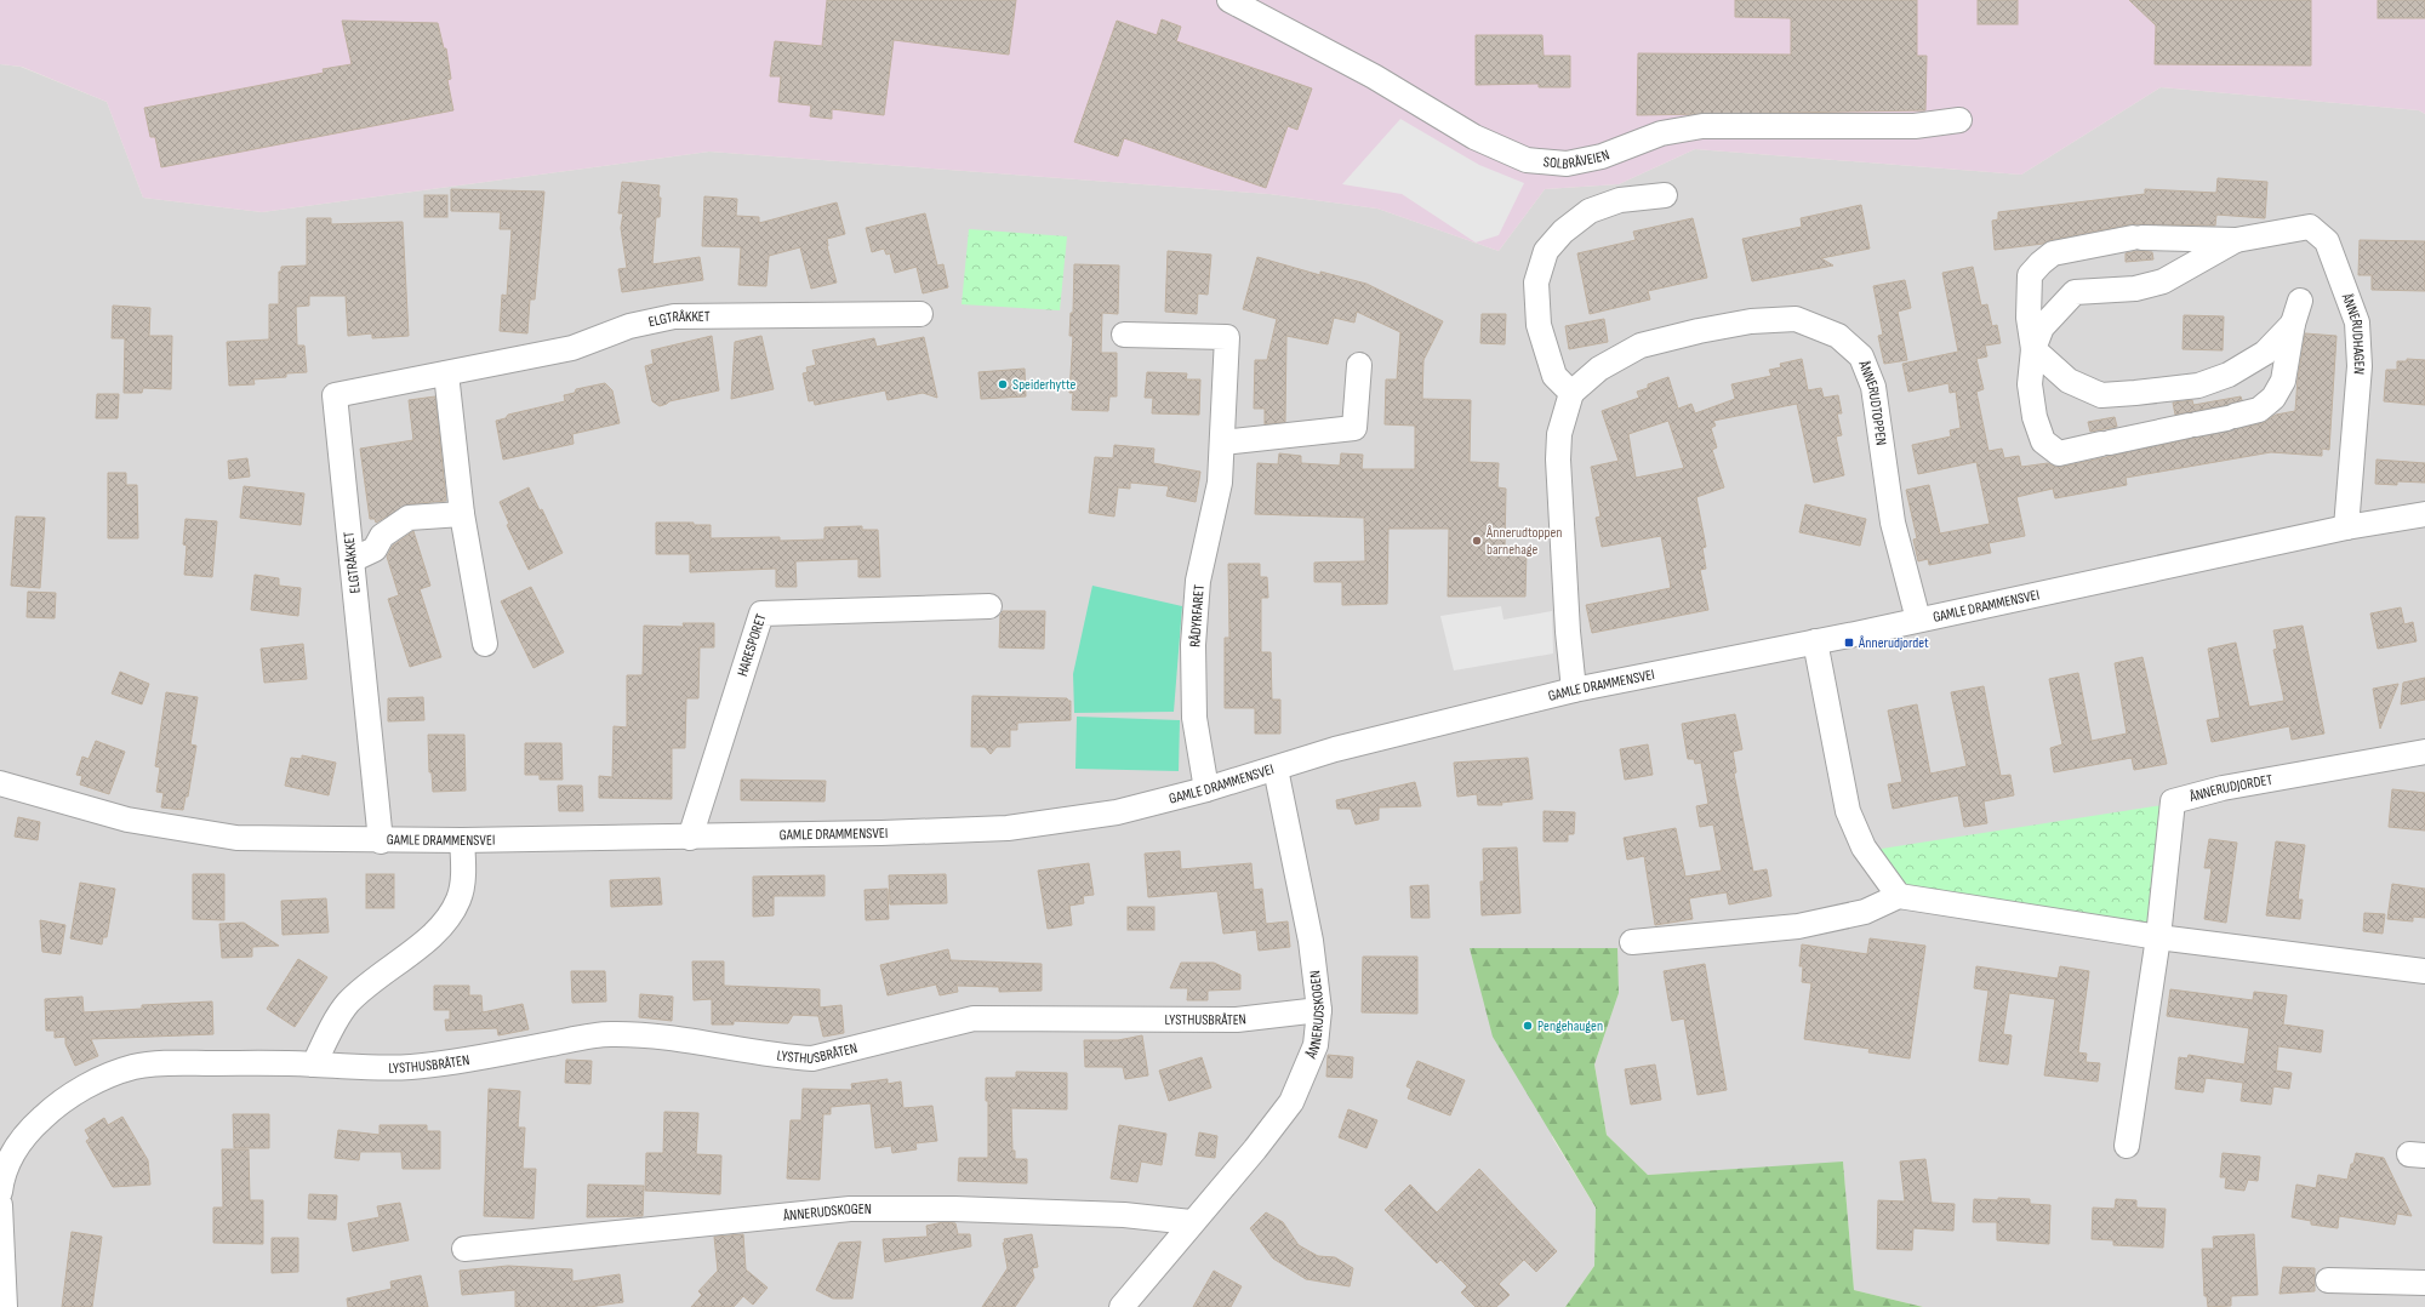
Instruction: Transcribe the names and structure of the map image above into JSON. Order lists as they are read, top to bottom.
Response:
{
  "streets": {
    "street": [
      "SOLBRÅVEIEN",
      "ELGTRÅKKET",
      "ÅNNERUDHAGEN",
      "ÅNNERUDTOPPEN",
      "GAMLE DRAMMENSVEI",
      "RÅDYRFARET",
      "HARESPORET",
      "ÅNNERUDJORDET",
      "ÅNNERUDSKOGEN",
      "LYSTHUSBRÅTEN"
    ]
  },
  "crossings": [
    ["ELGTRÅKKET", "GAMLE DRAMMENSVEI"],
    ["ÅNNERUDHAGEN", "GAMLE DRAMMENSVEI"],
    ["ÅNNERUDTOPPEN", "GAMLE DRAMMENSVEI"],
    ["GAMLE DRAMMENSVEI", "RÅDYRFARET"],
    ["GAMLE DRAMMENSVEI", "HARESPORET"],
    ["GAMLE DRAMMENSVEI", "ÅNNERUDSKOGEN"],
    ["ÅNNERUDSKOGEN", "LYSTHUSBRÅTEN"]
  ],
  "places": {
    "other": ["Speiderhytte", "Ånnerudtoppen barnehage", "Pengehaugen"],
    "transit": ["Ånnerudjordet"]
  }
}
